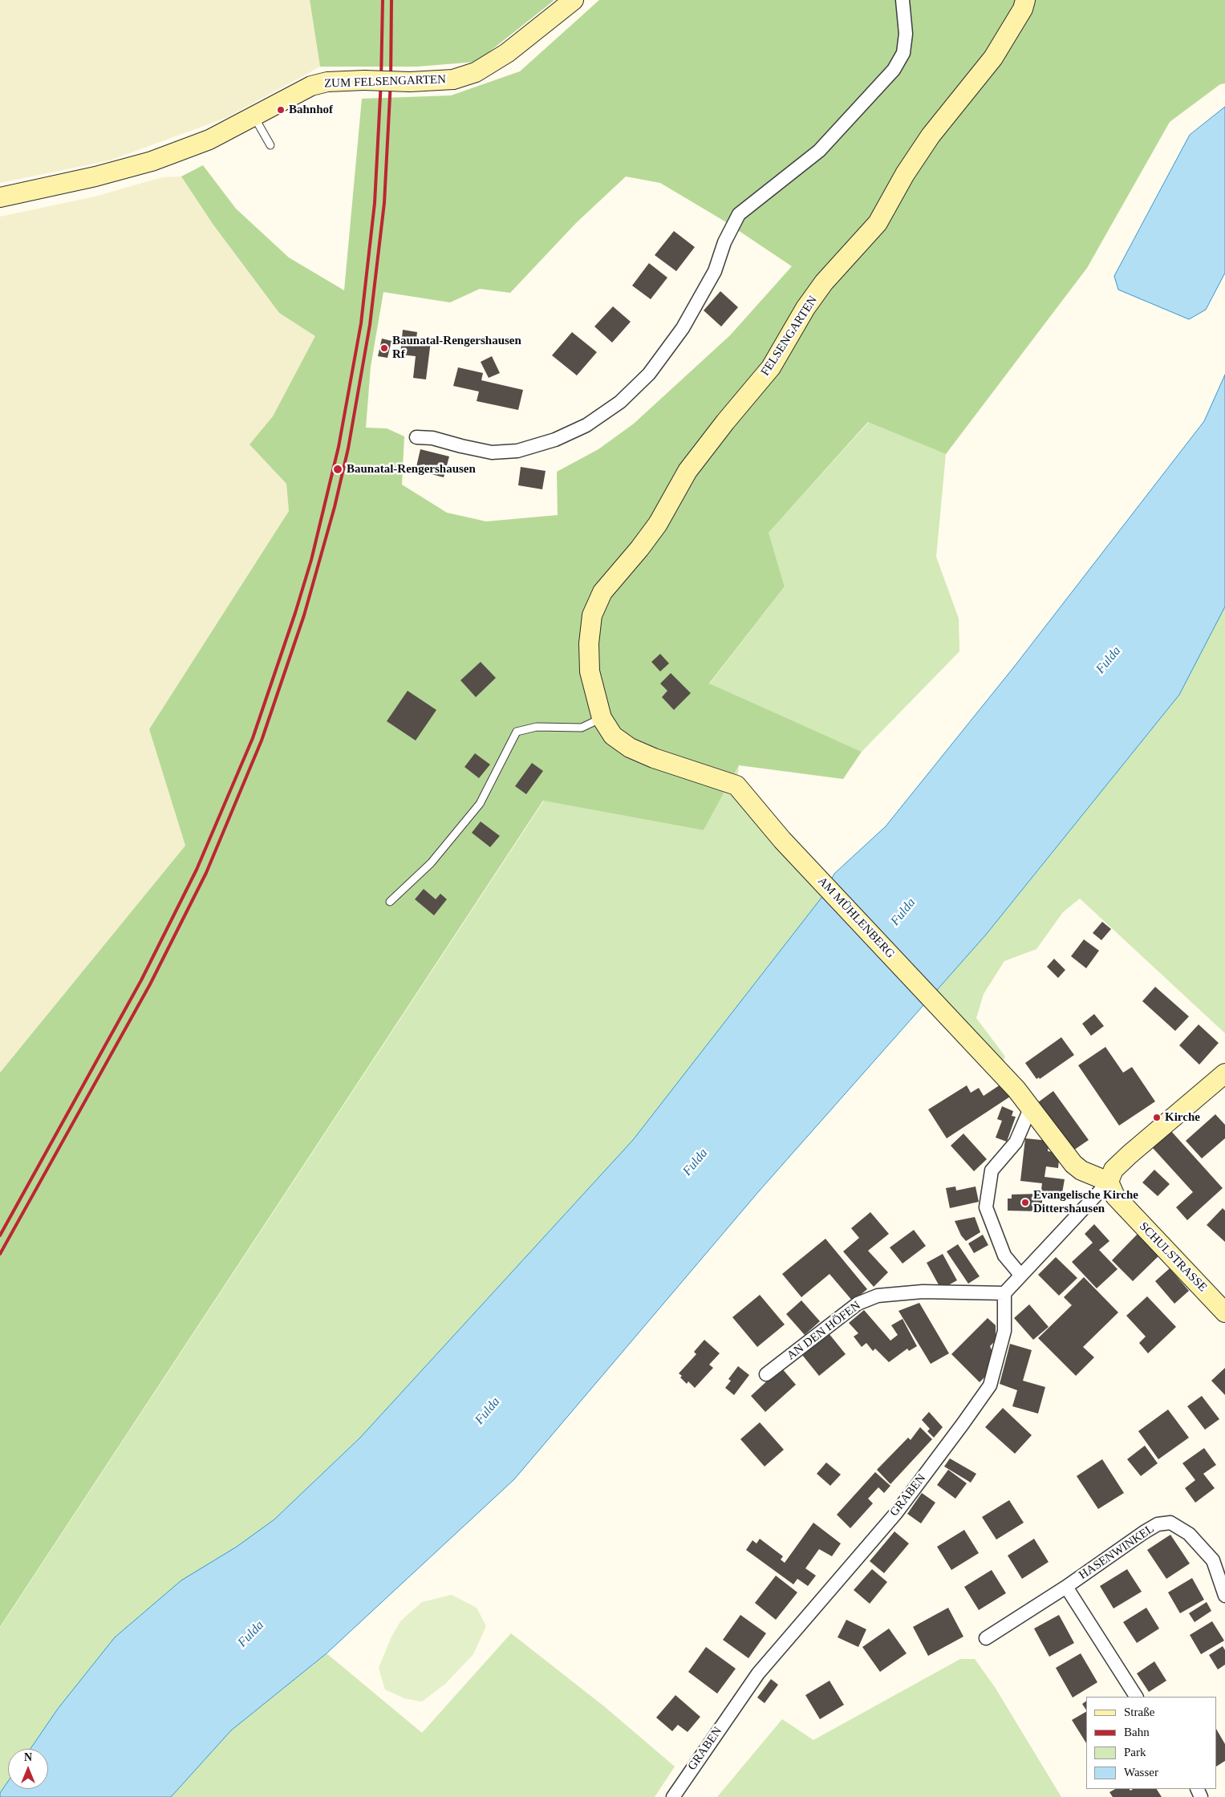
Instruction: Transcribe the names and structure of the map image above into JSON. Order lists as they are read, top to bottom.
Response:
{
  "streets": {
    "street": [
      "ZUM FELSENGARTEN",
      "FELSENGARTEN",
      "AM MÜHLENBERG",
      "SCHULSTRASSE",
      "AN DEN HÖFEN",
      "GRABEN",
      "HASENWINKEL"
    ]
  },
  "crossings": [
    ["FELSENGARTEN", "AM MÜHLENBERG"],
    ["AM MÜHLENBERG", "SCHULSTRASSE"],
    ["AN DEN HÖFEN", "GRABEN"]
  ],
  "water": ["Fulda"],
  "places": [
    "Bahnhof",
    "Baunatal-Rengershausen Rf",
    "Baunatal-Rengershausen",
    "Kirche",
    "Evangelische Kirche Dittershausen"
  ],
  "legend": [
    "Straße",
    "Bahn",
    "Park",
    "Wasser"
  ],
  "north": "top"
}
